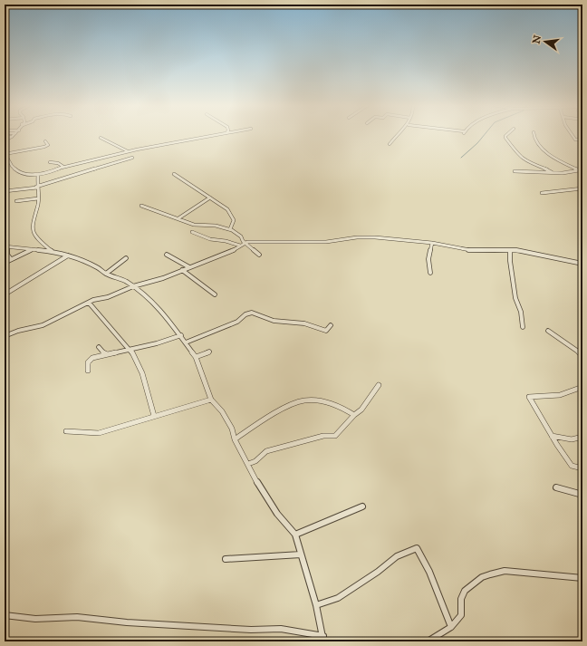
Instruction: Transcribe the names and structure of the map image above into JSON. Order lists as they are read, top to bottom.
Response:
{
  "north": "left"
}
